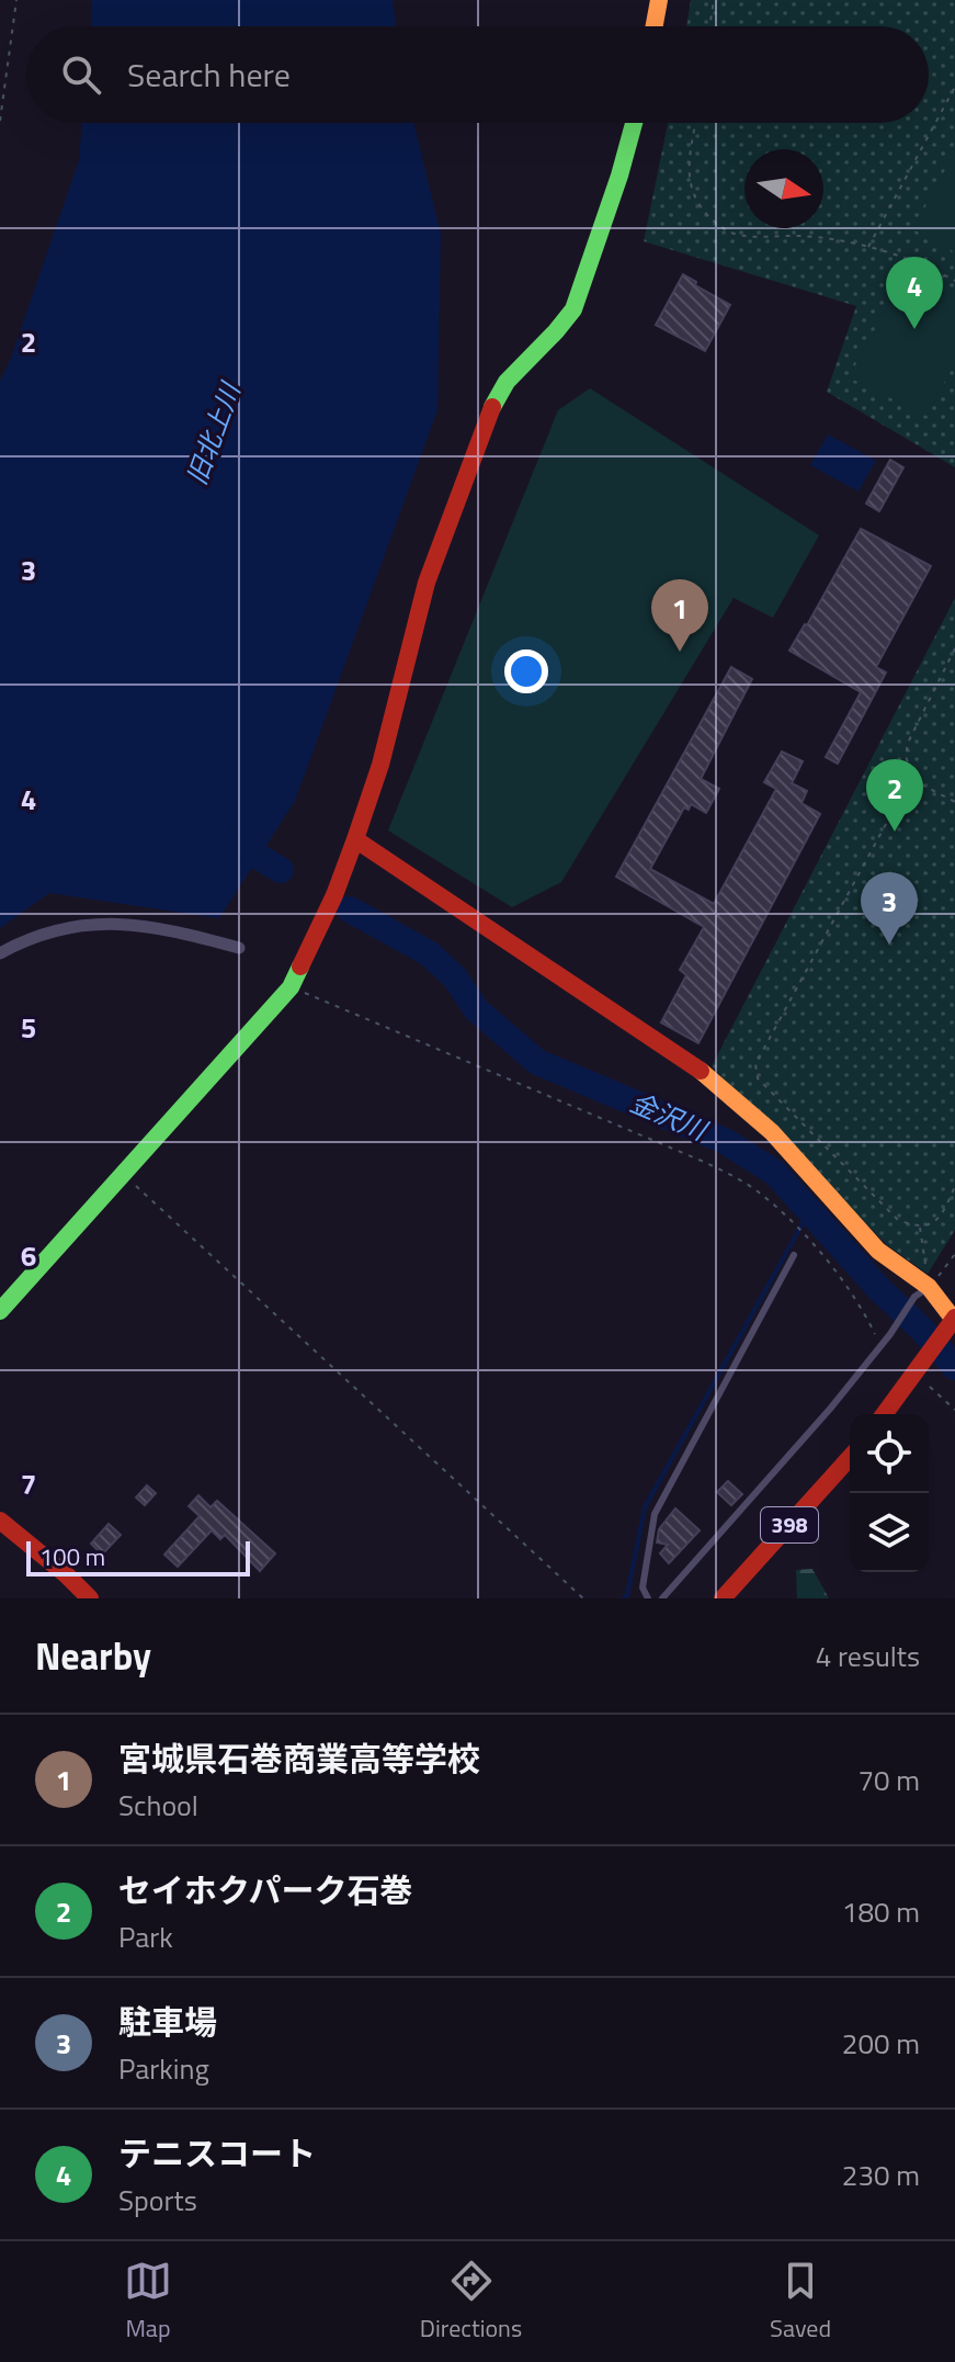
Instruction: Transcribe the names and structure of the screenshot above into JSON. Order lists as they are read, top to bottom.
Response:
{
  "streets": {
    "main road": ["398"]
  },
  "water": ["旧北上川", "金沢川"],
  "scale_bar": "100 m",
  "north": "right",
  "page": {
    "search": "Search here",
    "pins": [
      "4",
      "1",
      "2",
      "3"
    ],
    "scale": "100 m",
    "heading": ["Nearby", "4 results"],
    "list": [
      {
        "mark": "1",
        "name": "宮城県石巻商業高等学校",
        "note": "School",
        "value": "70 m"
      },
      {
        "mark": "2",
        "name": "セイホクパーク石巻",
        "note": "Park",
        "value": "180 m"
      },
      {
        "mark": "3",
        "name": "駐車場",
        "note": "Parking",
        "value": "200 m"
      },
      {
        "mark": "4",
        "name": "テニスコート",
        "note": "Sports",
        "value": "230 m"
      }
    ],
    "nav": ["Map", "Directions", "Saved"]
  },
  "grid": {
    "rows": [
      "2",
      "3",
      "4",
      "5",
      "6",
      "7"
    ]
  }
}
